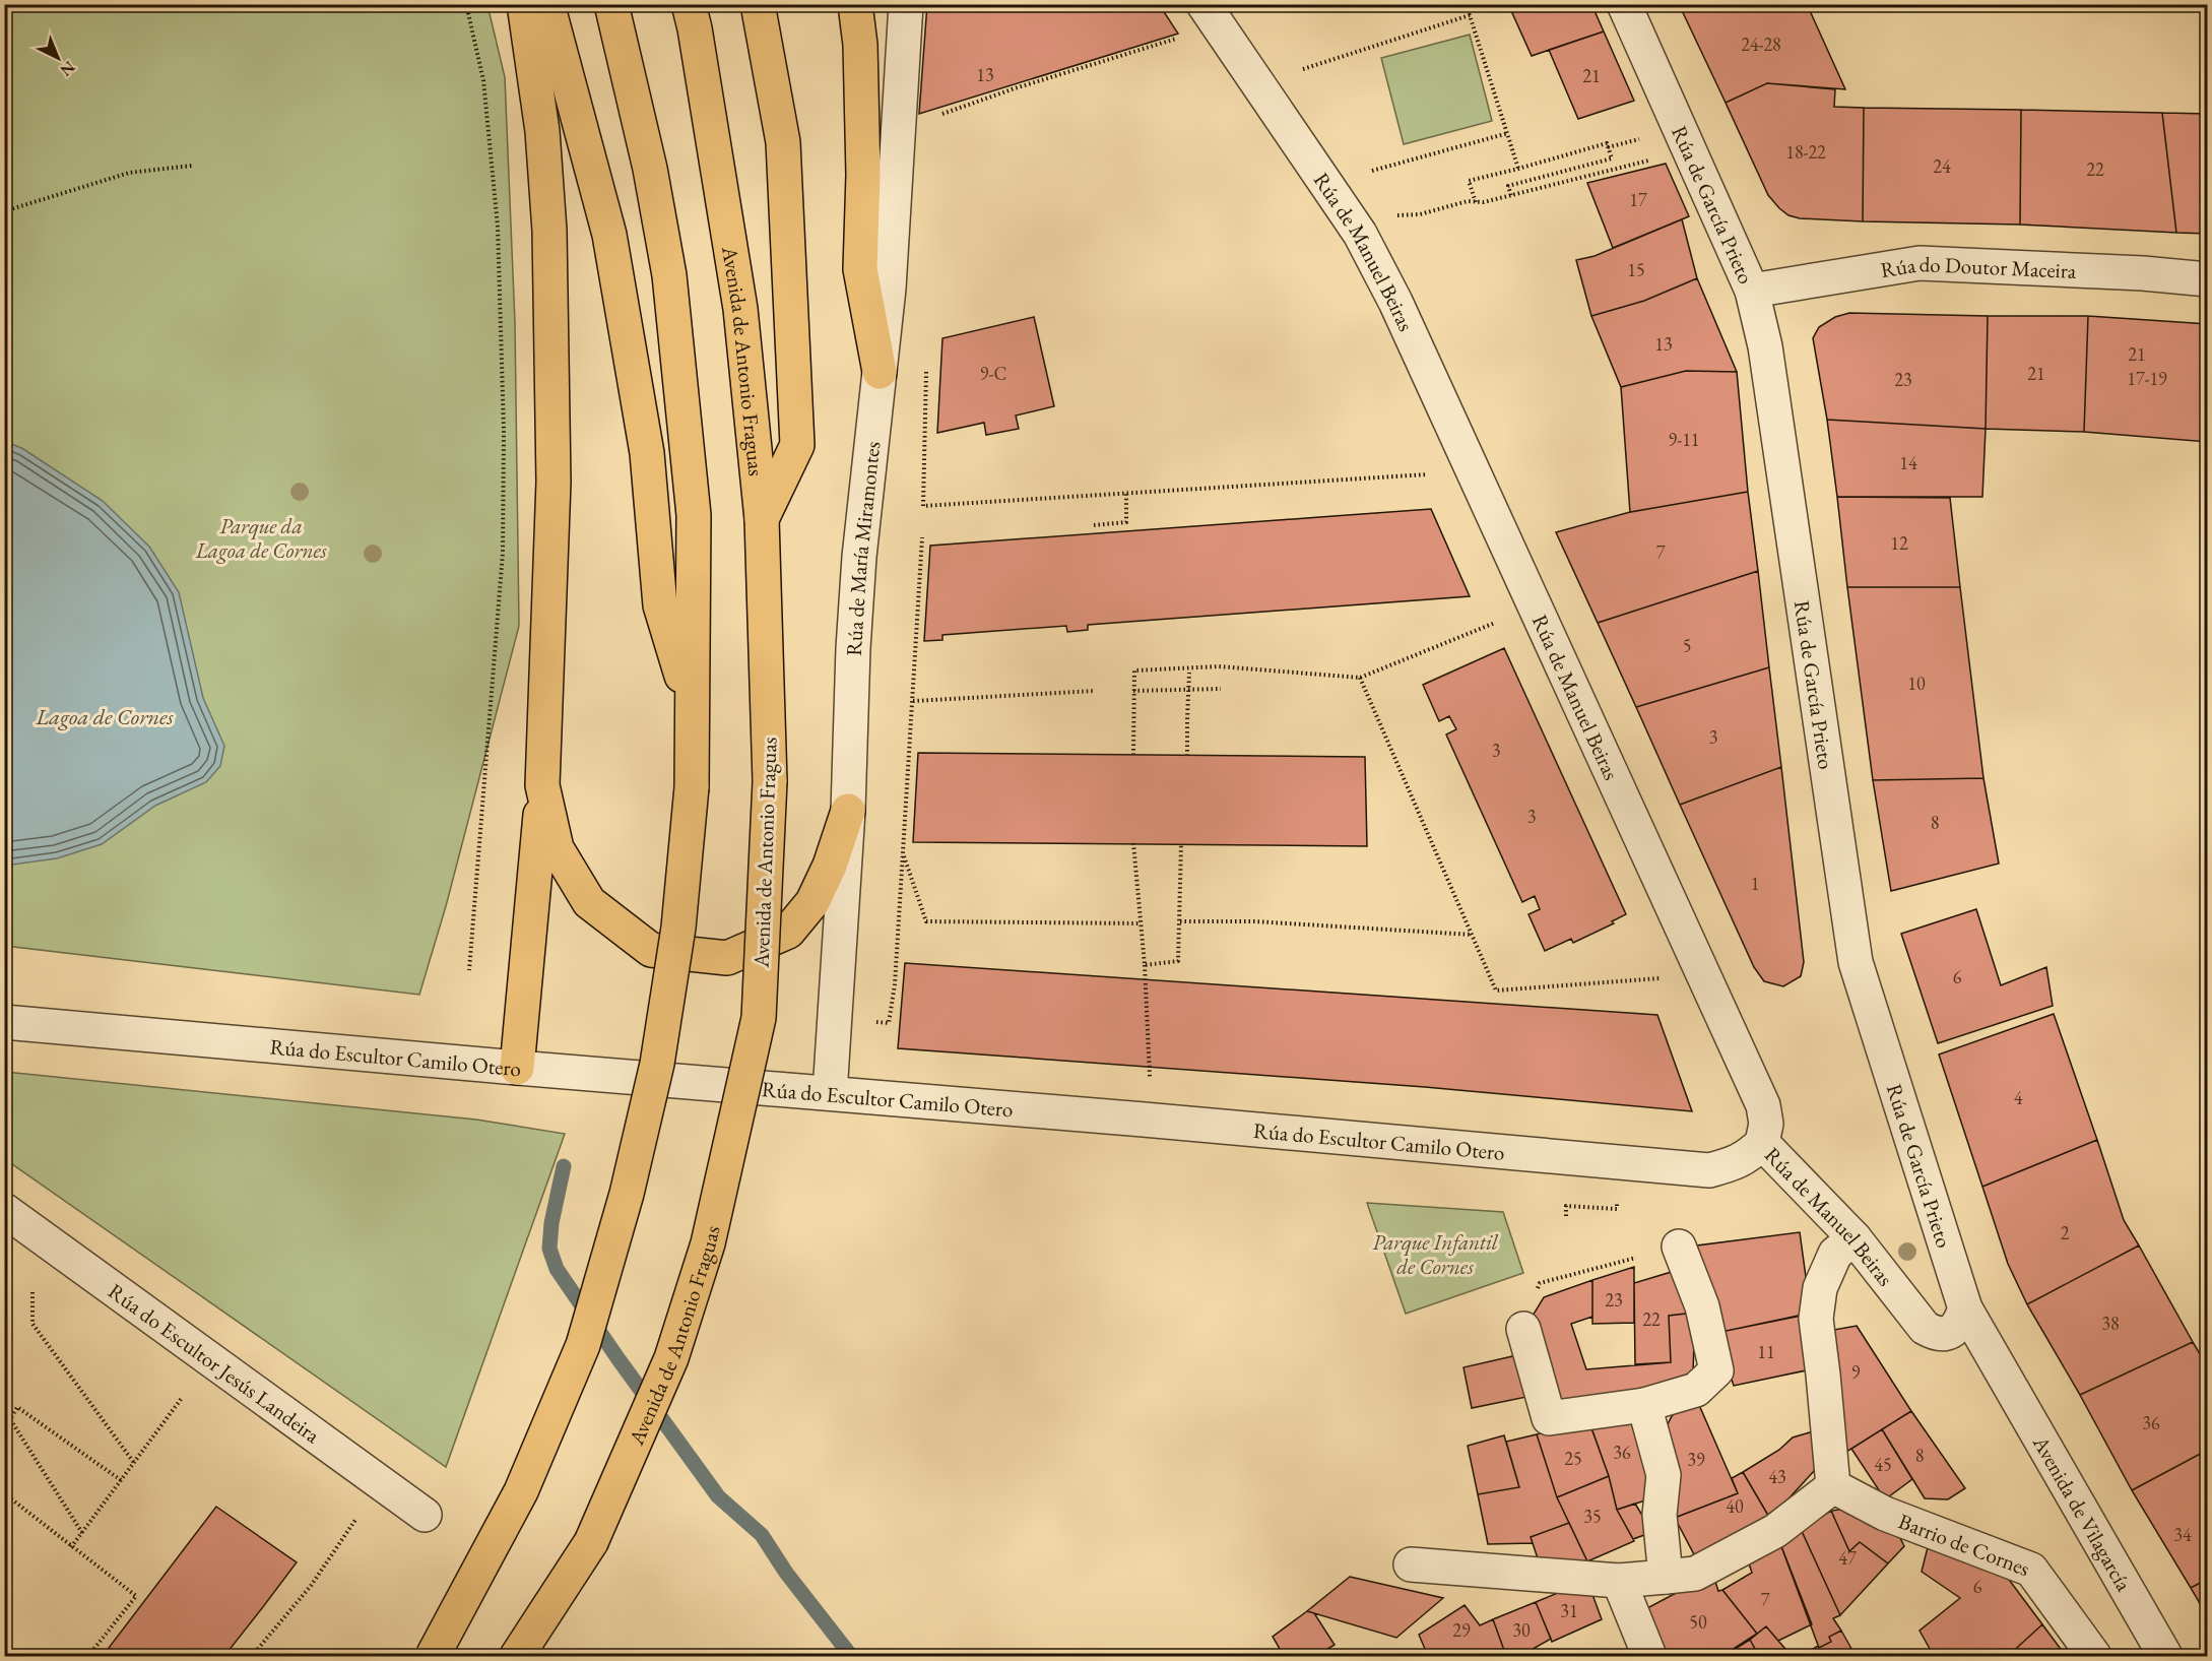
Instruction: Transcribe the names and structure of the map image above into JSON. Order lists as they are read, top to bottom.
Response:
{
  "streets": {
    "highway": ["Avenida de Antonio Fraguas"],
    "street": [
      "Rúa de García Prieto",
      "Rúa de Manuel Beiras",
      "Rúa do Doutor Maceira",
      "Rúa de María Miramontes",
      "Rúa do Escultor Camilo Otero",
      "Rúa do Escultor Jesús Landeira",
      "Avenida de Vilagarcía",
      "Barrio de Cornes"
    ]
  },
  "crossings": [
    ["Rúa de García Prieto", "Rúa de Manuel Beiras"],
    ["Rúa de García Prieto", "Rúa do Doutor Maceira"],
    ["Rúa de García Prieto", "Avenida de Vilagarcía"],
    ["Rúa de Manuel Beiras", "Rúa do Escultor Camilo Otero"],
    ["Rúa de María Miramontes", "Rúa do Escultor Camilo Otero"]
  ],
  "water": ["Lagoa de Cornes"],
  "parks": ["Parque da Lagoa de Cornes", "Parque Infantil de Cornes"],
  "house_numbers": [
    "24-28",
    "13",
    "21",
    "18-22",
    "24",
    "22",
    "17",
    "15",
    "13",
    "21",
    "9-C",
    "21",
    "17-19",
    "23",
    "9-11",
    "14",
    "12",
    "7",
    "5",
    "10",
    "3",
    "3",
    "3",
    "8",
    "1",
    "6",
    "4",
    "2",
    "23",
    "22",
    "38",
    "11",
    "9",
    "36",
    "36",
    "8",
    "25",
    "39",
    "45",
    "43",
    "40",
    "35",
    "34",
    "47",
    "6",
    "7",
    "31",
    "50",
    "29",
    "30"
  ],
  "north": "bottom right"
}
